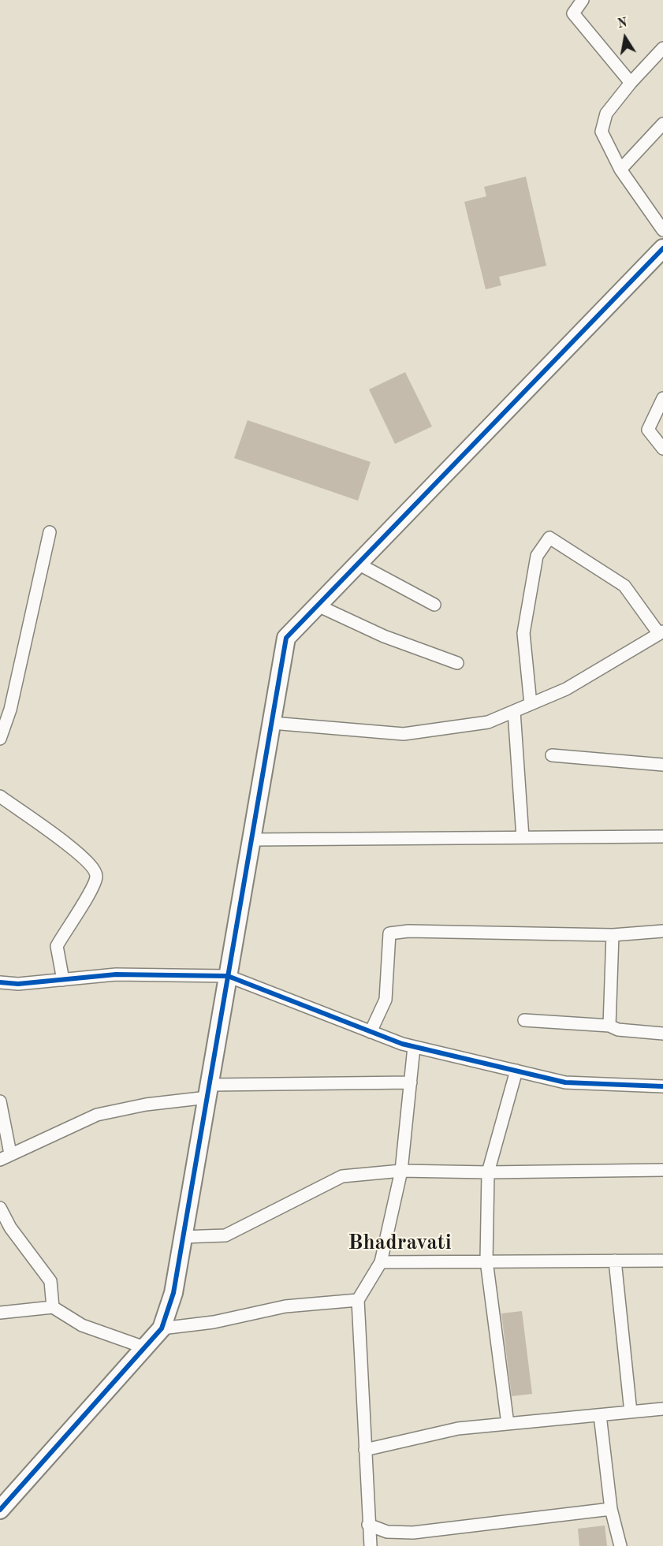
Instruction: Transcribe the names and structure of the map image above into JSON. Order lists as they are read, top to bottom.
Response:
{
  "districts": ["Bhadravati"],
  "north": "top"
}
